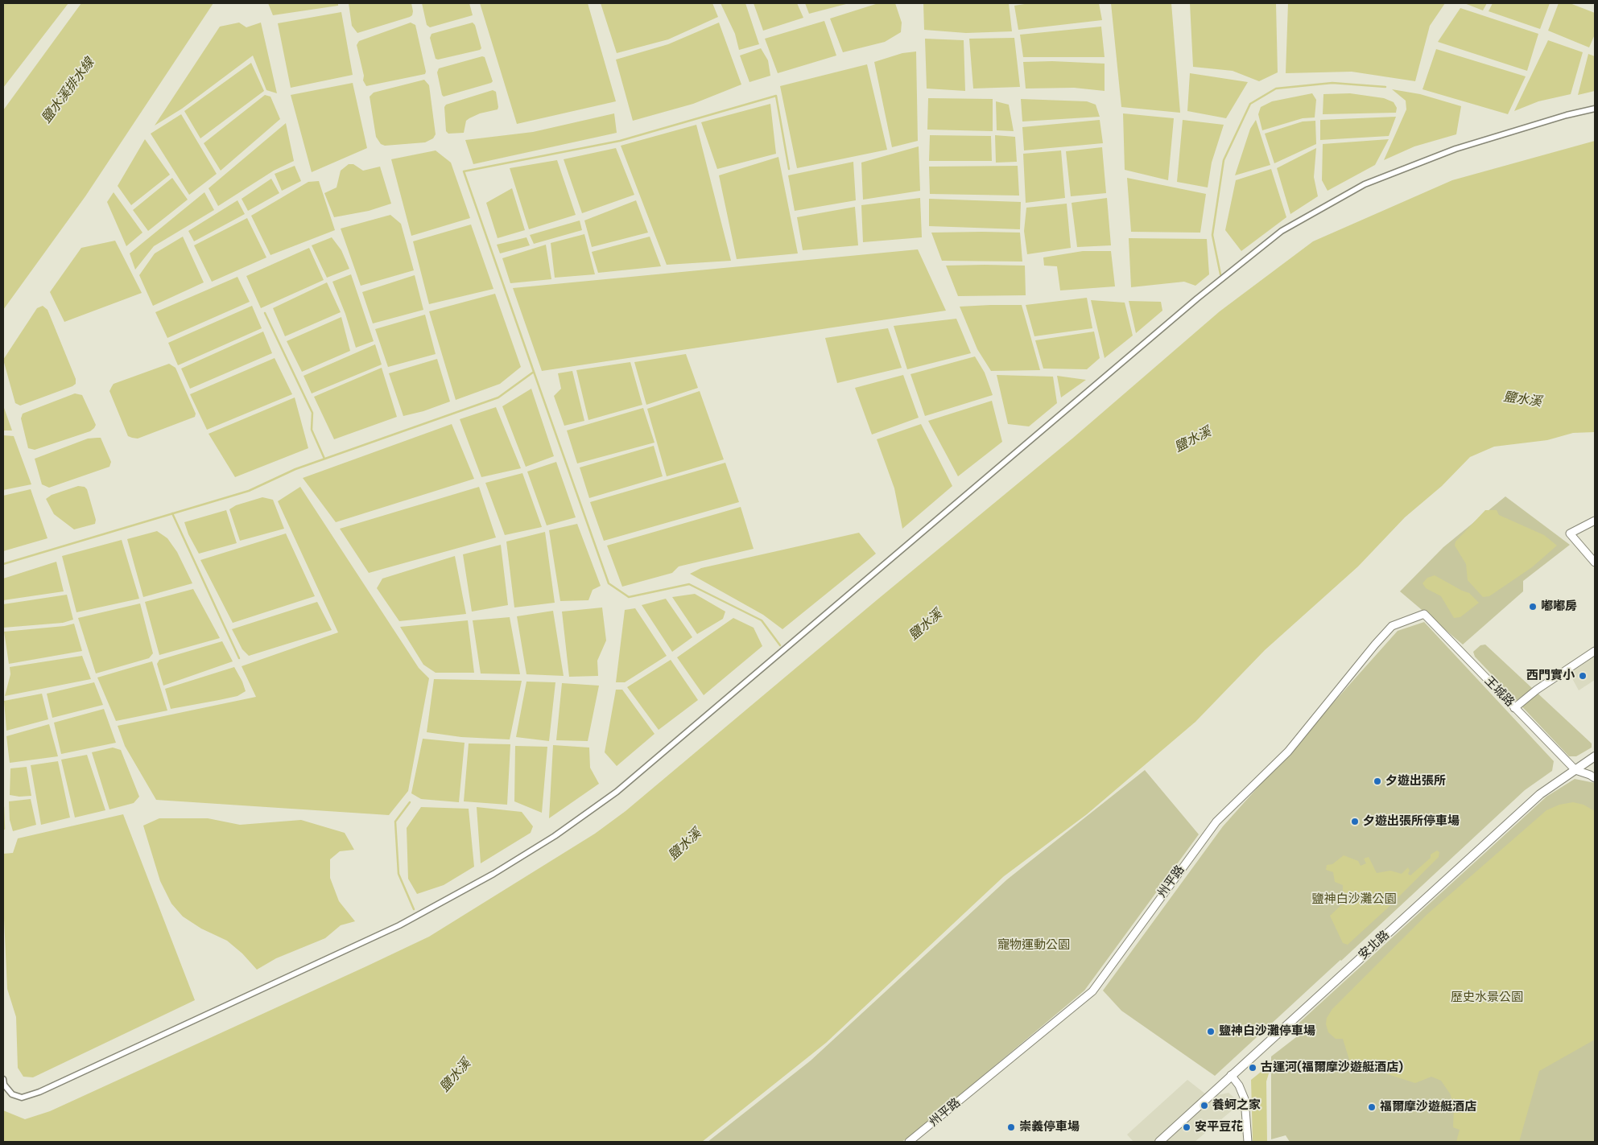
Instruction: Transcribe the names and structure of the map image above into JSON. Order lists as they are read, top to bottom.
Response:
{
  "streets": {
    "street": ["王城路", "州平路", "安北路"]
  },
  "crossings": [
    ["王城路", "州平路"],
    ["王城路", "安北路"]
  ],
  "water": ["鹽水溪排水線", "鹽水溪"],
  "parks": ["鹽神白沙灘公園", "寵物運動公園", "歷史水景公園"],
  "places": [
    "嘟嘟房",
    "西門實小",
    "夕遊出張所",
    "夕遊出張所停車場",
    "鹽神白沙灘停車場",
    "古運河(福爾摩沙遊艇酒店)",
    "養蚵之家",
    "福爾摩沙遊艇酒店",
    "崇義停車場",
    "安平豆花"
  ]
}
